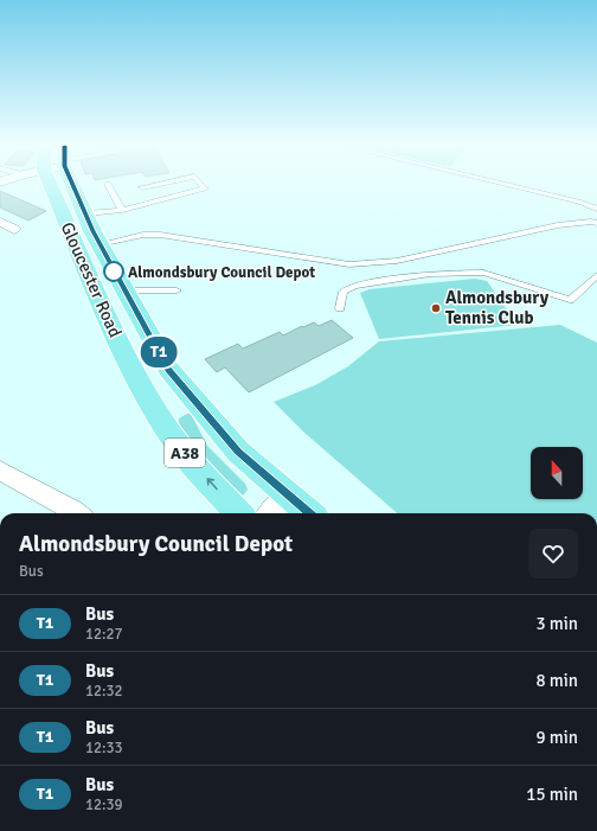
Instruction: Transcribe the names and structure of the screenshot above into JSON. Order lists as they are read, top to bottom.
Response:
{
  "streets": {
    "main road": ["Gloucester Road", "A38"]
  },
  "places": ["Almondsbury Council Depot", "Almondsbury Tennis Club"],
  "lines": ["bus line T1"],
  "north": "top",
  "page": {
    "on_map": "T1",
    "heading": ["Almondsbury Council Depot", "Bus"],
    "list": [
      {
        "mark": "T1",
        "name": "Bus",
        "note": "12:27",
        "value": "3 min"
      },
      {
        "mark": "T1",
        "name": "Bus",
        "note": "12:32",
        "value": "8 min"
      },
      {
        "mark": "T1",
        "name": "Bus",
        "note": "12:33",
        "value": "9 min"
      },
      {
        "mark": "T1",
        "name": "Bus",
        "note": "12:39",
        "value": "15 min"
      }
    ]
  }
}
